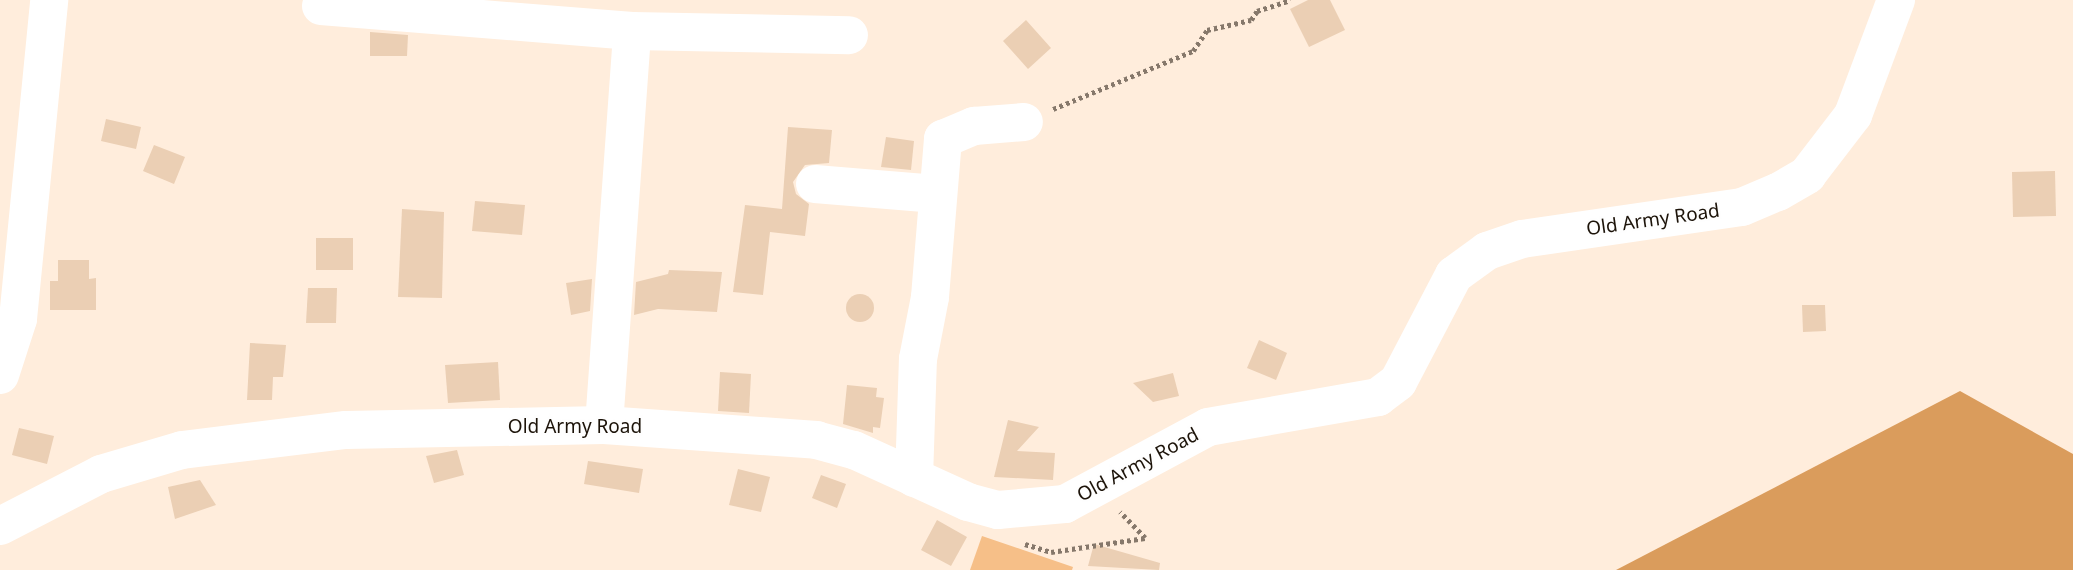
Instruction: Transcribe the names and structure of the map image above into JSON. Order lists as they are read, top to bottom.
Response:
{
  "streets": {
    "street": ["Old Army Road"]
  }
}
